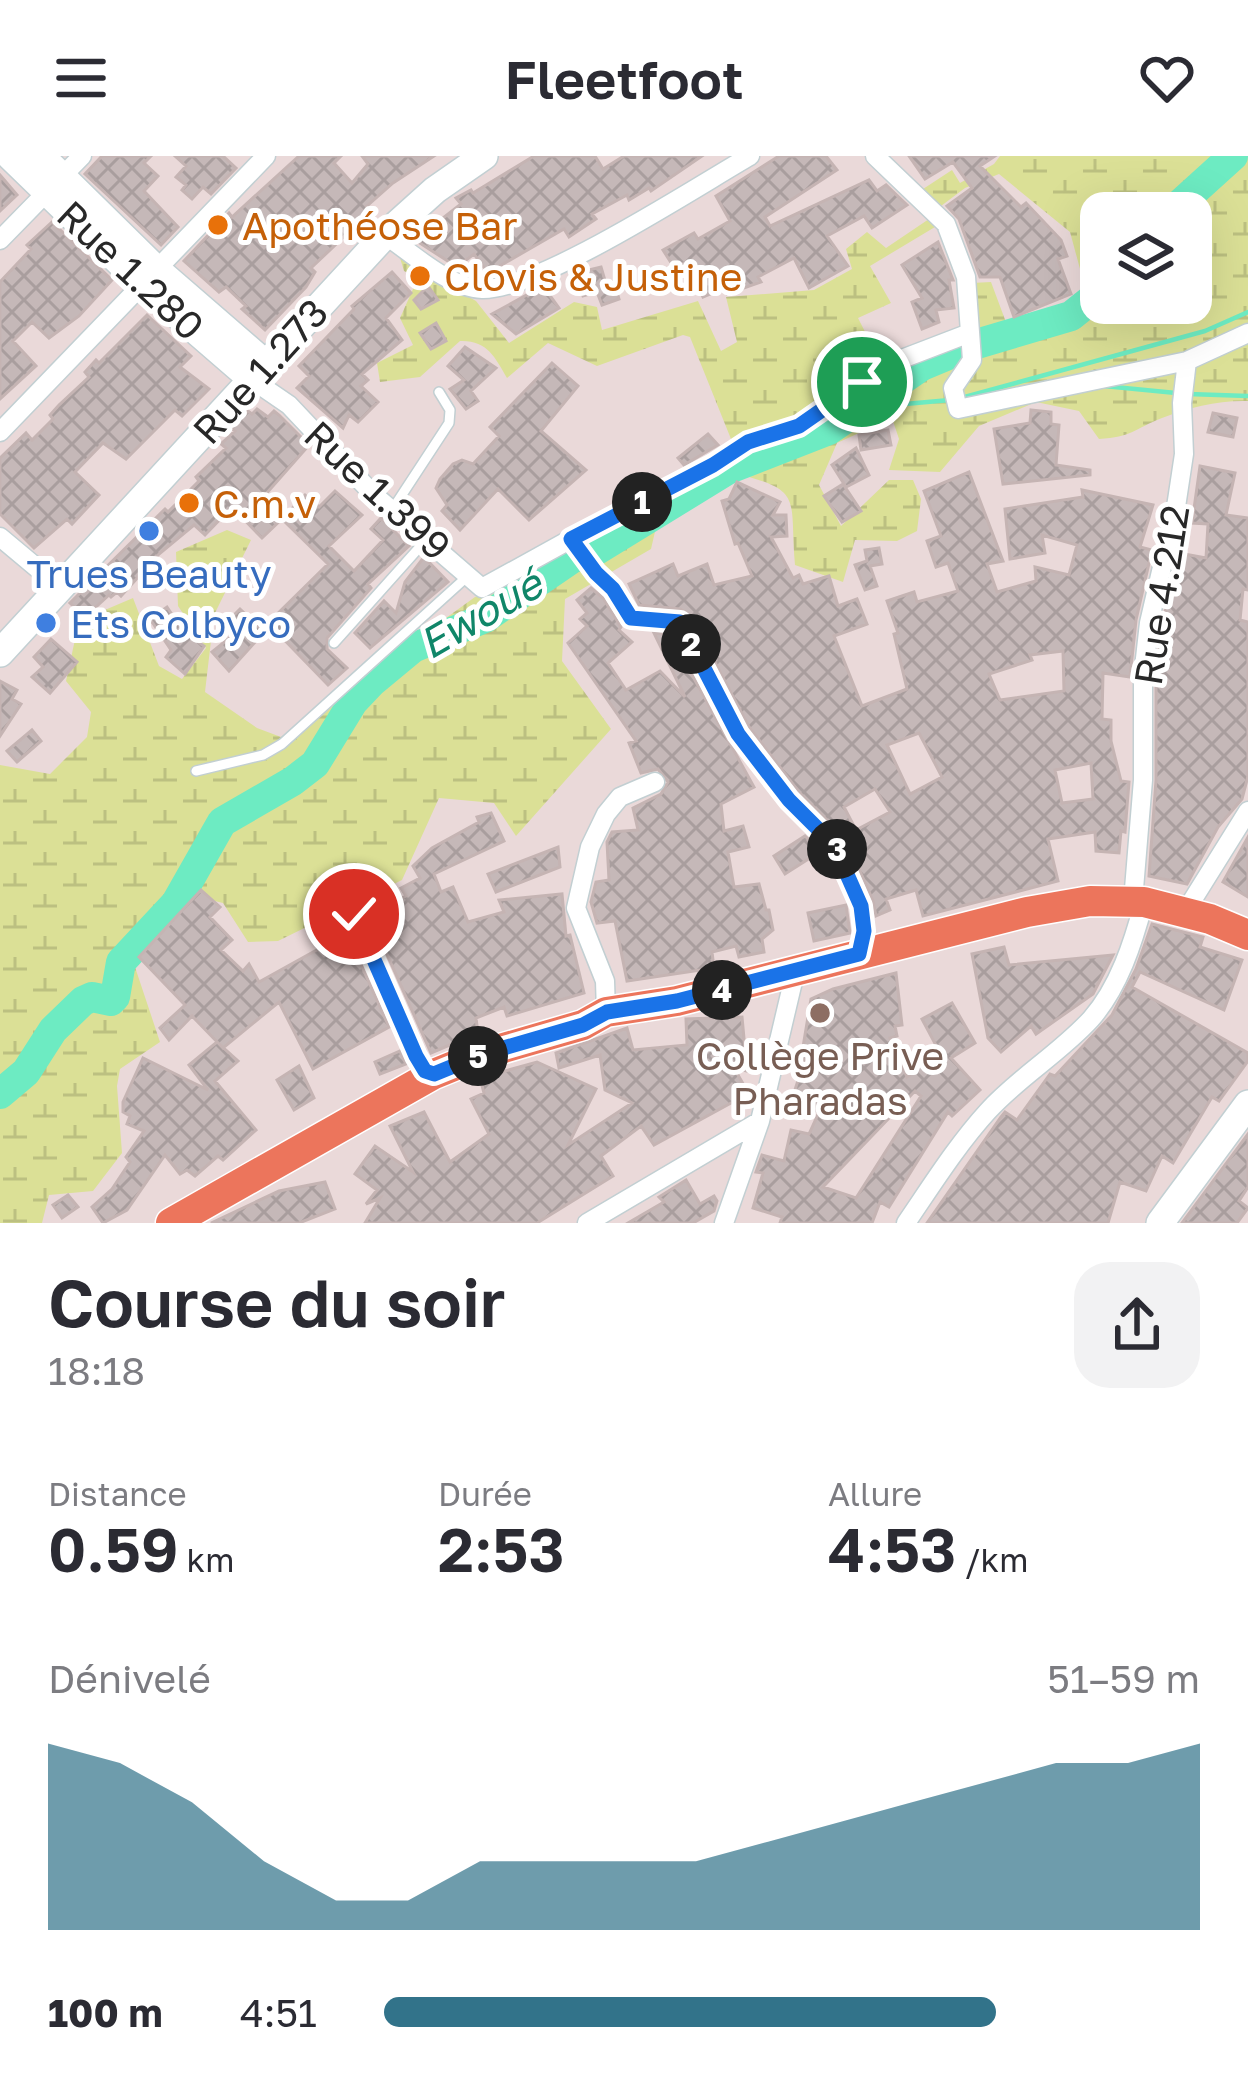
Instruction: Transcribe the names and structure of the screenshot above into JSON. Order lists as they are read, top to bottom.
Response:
{
  "streets": {
    "main road": ["Rue 1.280", "Rue 1.273"],
    "street": ["Rue 1.399", "Rue 4.212"]
  },
  "crossings": [
    ["Rue 1.280", "Rue 1.273"],
    ["Rue 1.280", "Rue 1.399"]
  ],
  "water": ["Ewoué"],
  "places": [
    "Apothéose Bar",
    "Clovis & Justine",
    "C.m.v",
    "Trues Beauty",
    "Ets Colbyco",
    "Collège Prive Pharadas"
  ],
  "page": {
    "header": "Fleetfoot",
    "pins": [
      "1",
      "2",
      "3",
      "4",
      "5"
    ],
    "heading": ["Course du soir", "18:18"],
    "stats": [
      ["Distance", "0.59 km"],
      ["Durée", "2:53"],
      ["Allure", "4:53 /km"]
    ],
    "chart": ["Dénivelé", "51–59 m"],
    "list": [
      {
        "name": "100 m",
        "note": "4:51"
      }
    ]
  }
}
